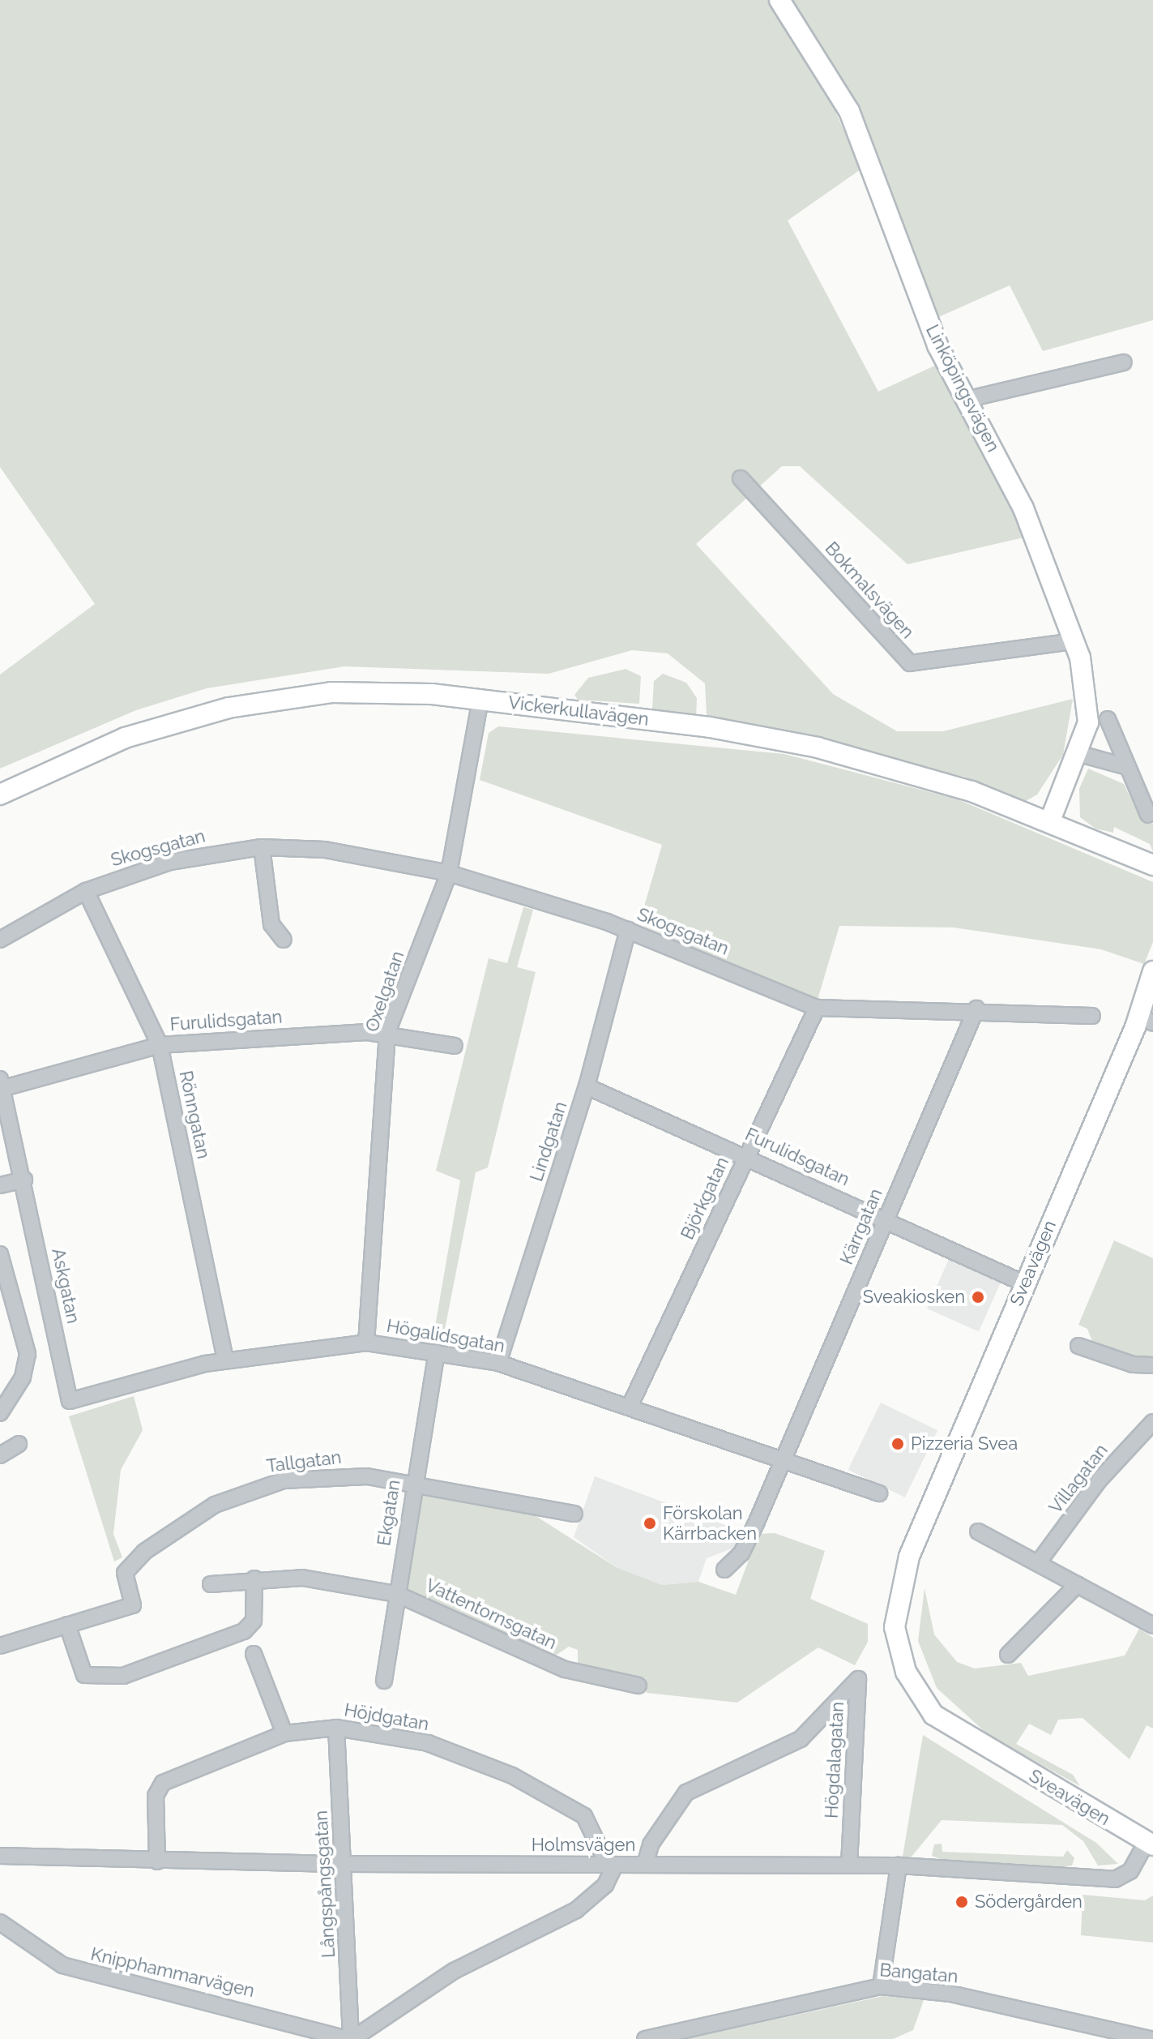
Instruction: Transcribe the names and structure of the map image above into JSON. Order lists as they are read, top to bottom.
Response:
{
  "streets": {
    "main road": ["Linköpingsvägen", "Vickerkullavägen", "Sveavägen"],
    "street": [
      "Bokmalsvägen",
      "Skogsgatan",
      "Oxelgatan",
      "Furulidsgatan",
      "Rönngatan",
      "Lindgatan",
      "Björkgatan",
      "Kärrgatan",
      "Askgatan",
      "Högalidsgatan",
      "Tallgatan",
      "Villagatan",
      "Ekgatan",
      "Vattentornsgatan",
      "Höjdgatan",
      "Högdalagatan",
      "Holmsvägen",
      "Långspångsgatan",
      "Knipphammarvägen",
      "Bangatan"
    ]
  },
  "crossings": [
    ["Linköpingsvägen", "Bokmalsvägen"],
    ["Linköpingsvägen", "Vickerkullavägen"],
    ["Vickerkullavägen", "Oxelgatan"],
    ["Skogsgatan", "Oxelgatan"],
    ["Skogsgatan", "Rönngatan"],
    ["Skogsgatan", "Lindgatan"],
    ["Skogsgatan", "Björkgatan"],
    ["Skogsgatan", "Kärrgatan"],
    ["Oxelgatan", "Furulidsgatan"],
    ["Oxelgatan", "Högalidsgatan"],
    ["Furulidsgatan", "Rönngatan"],
    ["Furulidsgatan", "Lindgatan"],
    ["Furulidsgatan", "Björkgatan"],
    ["Furulidsgatan", "Kärrgatan"],
    ["Furulidsgatan", "Sveavägen"],
    ["Furulidsgatan", "Askgatan"],
    ["Rönngatan", "Högalidsgatan"],
    ["Lindgatan", "Högalidsgatan"],
    ["Björkgatan", "Högalidsgatan"],
    ["Kärrgatan", "Högalidsgatan"],
    ["Sveavägen", "Holmsvägen"],
    ["Askgatan", "Högalidsgatan"],
    ["Högalidsgatan", "Ekgatan"],
    ["Tallgatan", "Ekgatan"],
    ["Ekgatan", "Vattentornsgatan"],
    ["Höjdgatan", "Holmsvägen"],
    ["Höjdgatan", "Långspångsgatan"],
    ["Högdalagatan", "Holmsvägen"],
    ["Holmsvägen", "Långspångsgatan"],
    ["Långspångsgatan", "Knipphammarvägen"]
  ],
  "places": [
    "Sveakiosken",
    "Pizzeria Svea",
    "Förskolan Kärrbacken",
    "Södergården"
  ]
}
